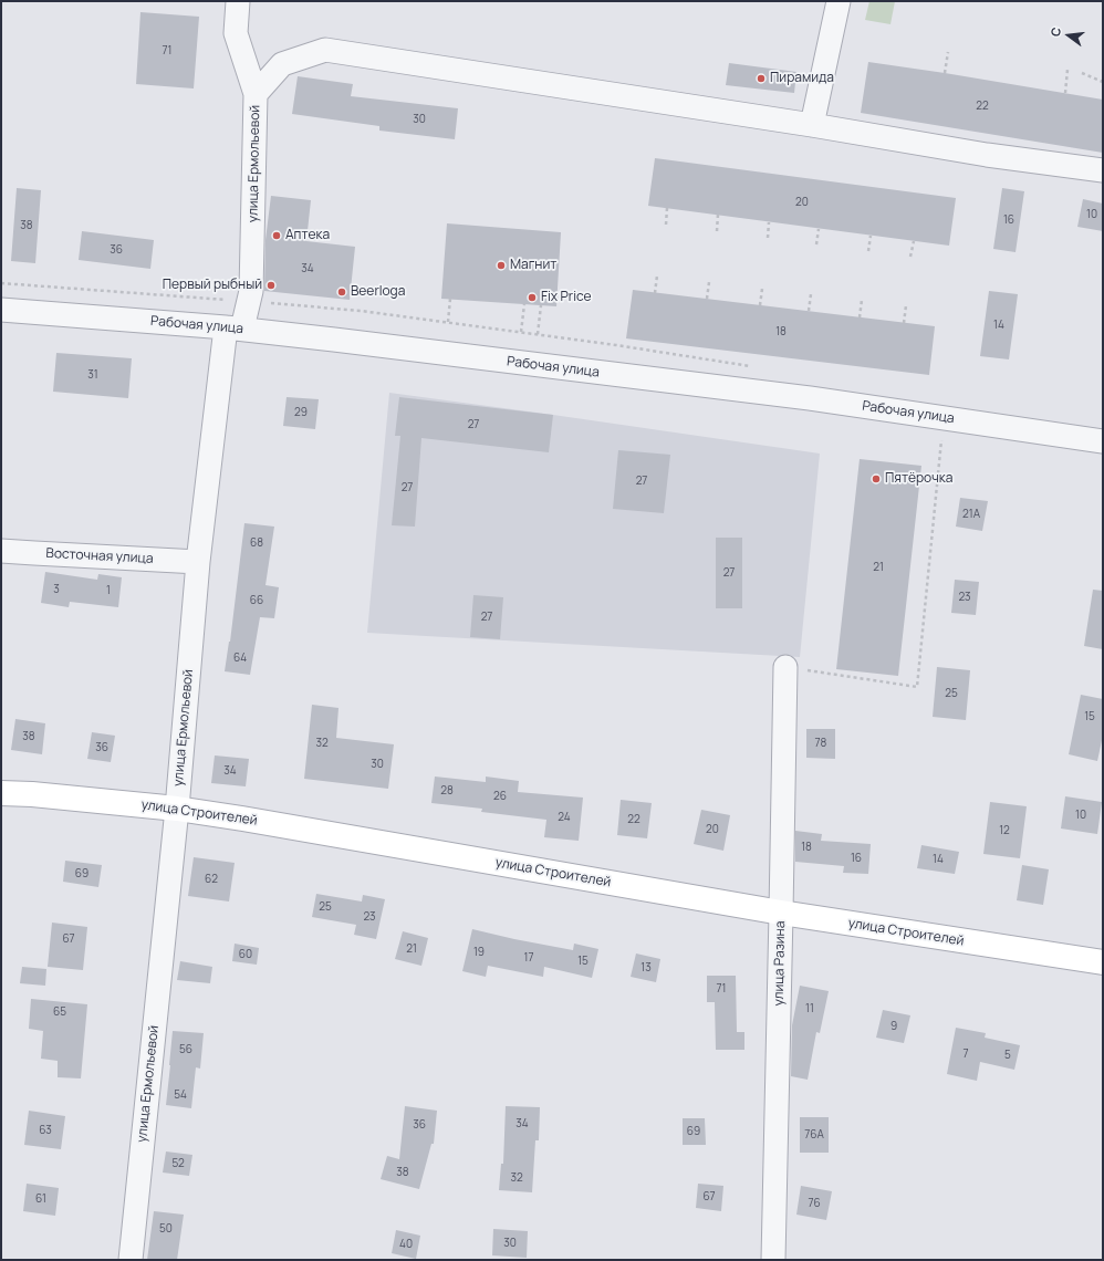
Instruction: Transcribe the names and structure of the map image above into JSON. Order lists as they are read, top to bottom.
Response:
{
  "streets": {
    "street": [
      "улица Ермольевой",
      "Рабочая улица",
      "Восточная улица",
      "улица Строителей",
      "улица Разина"
    ]
  },
  "crossings": [
    ["улица Ермольевой", "Рабочая улица"],
    ["улица Ермольевой", "Восточная улица"],
    ["улица Ермольевой", "улица Строителей"],
    ["улица Строителей", "улица Разина"]
  ],
  "places": [
    "Пирамида",
    "Аптека",
    "Магнит",
    "Первый рыбный",
    "Beerloga",
    "Fix Price",
    "Пятёрочка"
  ],
  "house_numbers": [
    "71",
    "22",
    "30",
    "20",
    "10",
    "16",
    "38",
    "36",
    "34",
    "14",
    "18",
    "31",
    "29",
    "27",
    "27",
    "27",
    "21А",
    "68",
    "21",
    "27",
    "3",
    "1",
    "23",
    "66",
    "27",
    "64",
    "25",
    "15",
    "38",
    "32",
    "78",
    "36",
    "30",
    "34",
    "28",
    "26",
    "10",
    "24",
    "22",
    "20",
    "12",
    "18",
    "16",
    "14",
    "69",
    "62",
    "25",
    "23",
    "67",
    "21",
    "19",
    "60",
    "17",
    "15",
    "13",
    "71",
    "11",
    "65",
    "9",
    "56",
    "7",
    "5",
    "54",
    "34",
    "36",
    "63",
    "69",
    "76А",
    "52",
    "38",
    "32",
    "67",
    "61",
    "76",
    "50",
    "30",
    "40"
  ],
  "north": "left"
}
